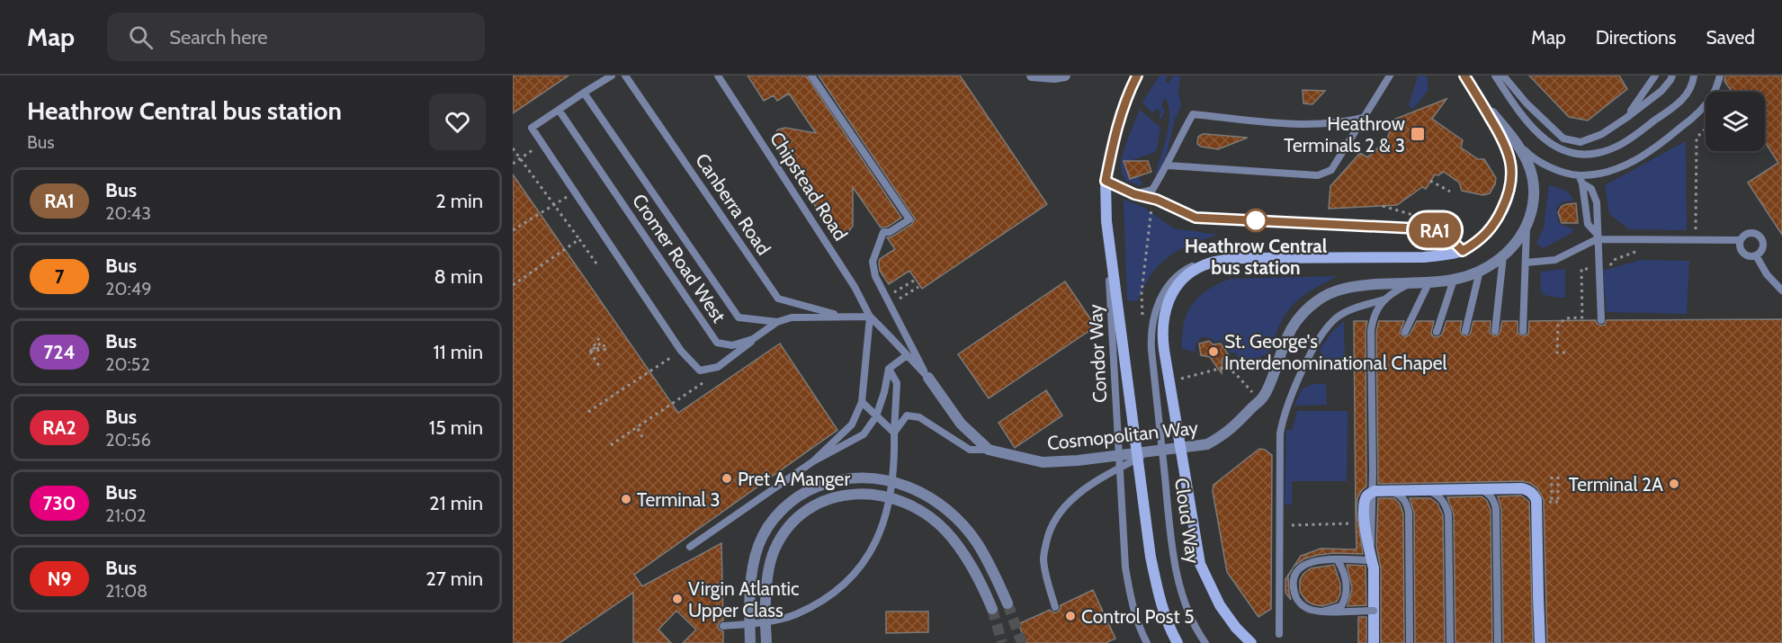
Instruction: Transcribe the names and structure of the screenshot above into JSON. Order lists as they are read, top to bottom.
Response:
{
  "streets": {
    "street": ["Cosmopolitan Way"],
    "lane": [
      "Chipstead Road",
      "Canberra Road",
      "Cromer Road West",
      "Condor Way",
      "Cloud Way"
    ]
  },
  "crossings": [
    ["Canberra Road", "Cromer Road West"]
  ],
  "places": {
    "transit": ["Heathrow Terminals 2 & 3"],
    "other": [
      "Heathrow Central bus station",
      "St. George's Interdenominational Chapel",
      "Pret A Manger",
      "Terminal 2A",
      "Terminal 3",
      "Virgin Atlantic Upper Class",
      "Control Post 5"
    ]
  },
  "lines": ["bus line RA1"],
  "page": {
    "header": "Map",
    "search": "Search here",
    "nav": ["Map", "Directions", "Saved"],
    "heading": ["Heathrow Central bus station", "Bus"],
    "on_map": "RA1",
    "list": [
      {
        "mark": "RA1",
        "name": "Bus",
        "note": "20:43",
        "value": "2 min"
      },
      {
        "mark": "7",
        "name": "Bus",
        "note": "20:49",
        "value": "8 min"
      },
      {
        "mark": "724",
        "name": "Bus",
        "note": "20:52",
        "value": "11 min"
      },
      {
        "mark": "RA2",
        "name": "Bus",
        "note": "20:56",
        "value": "15 min"
      },
      {
        "mark": "730",
        "name": "Bus",
        "note": "21:02",
        "value": "21 min"
      },
      {
        "mark": "N9",
        "name": "Bus",
        "note": "21:08",
        "value": "27 min"
      }
    ]
  }
}
